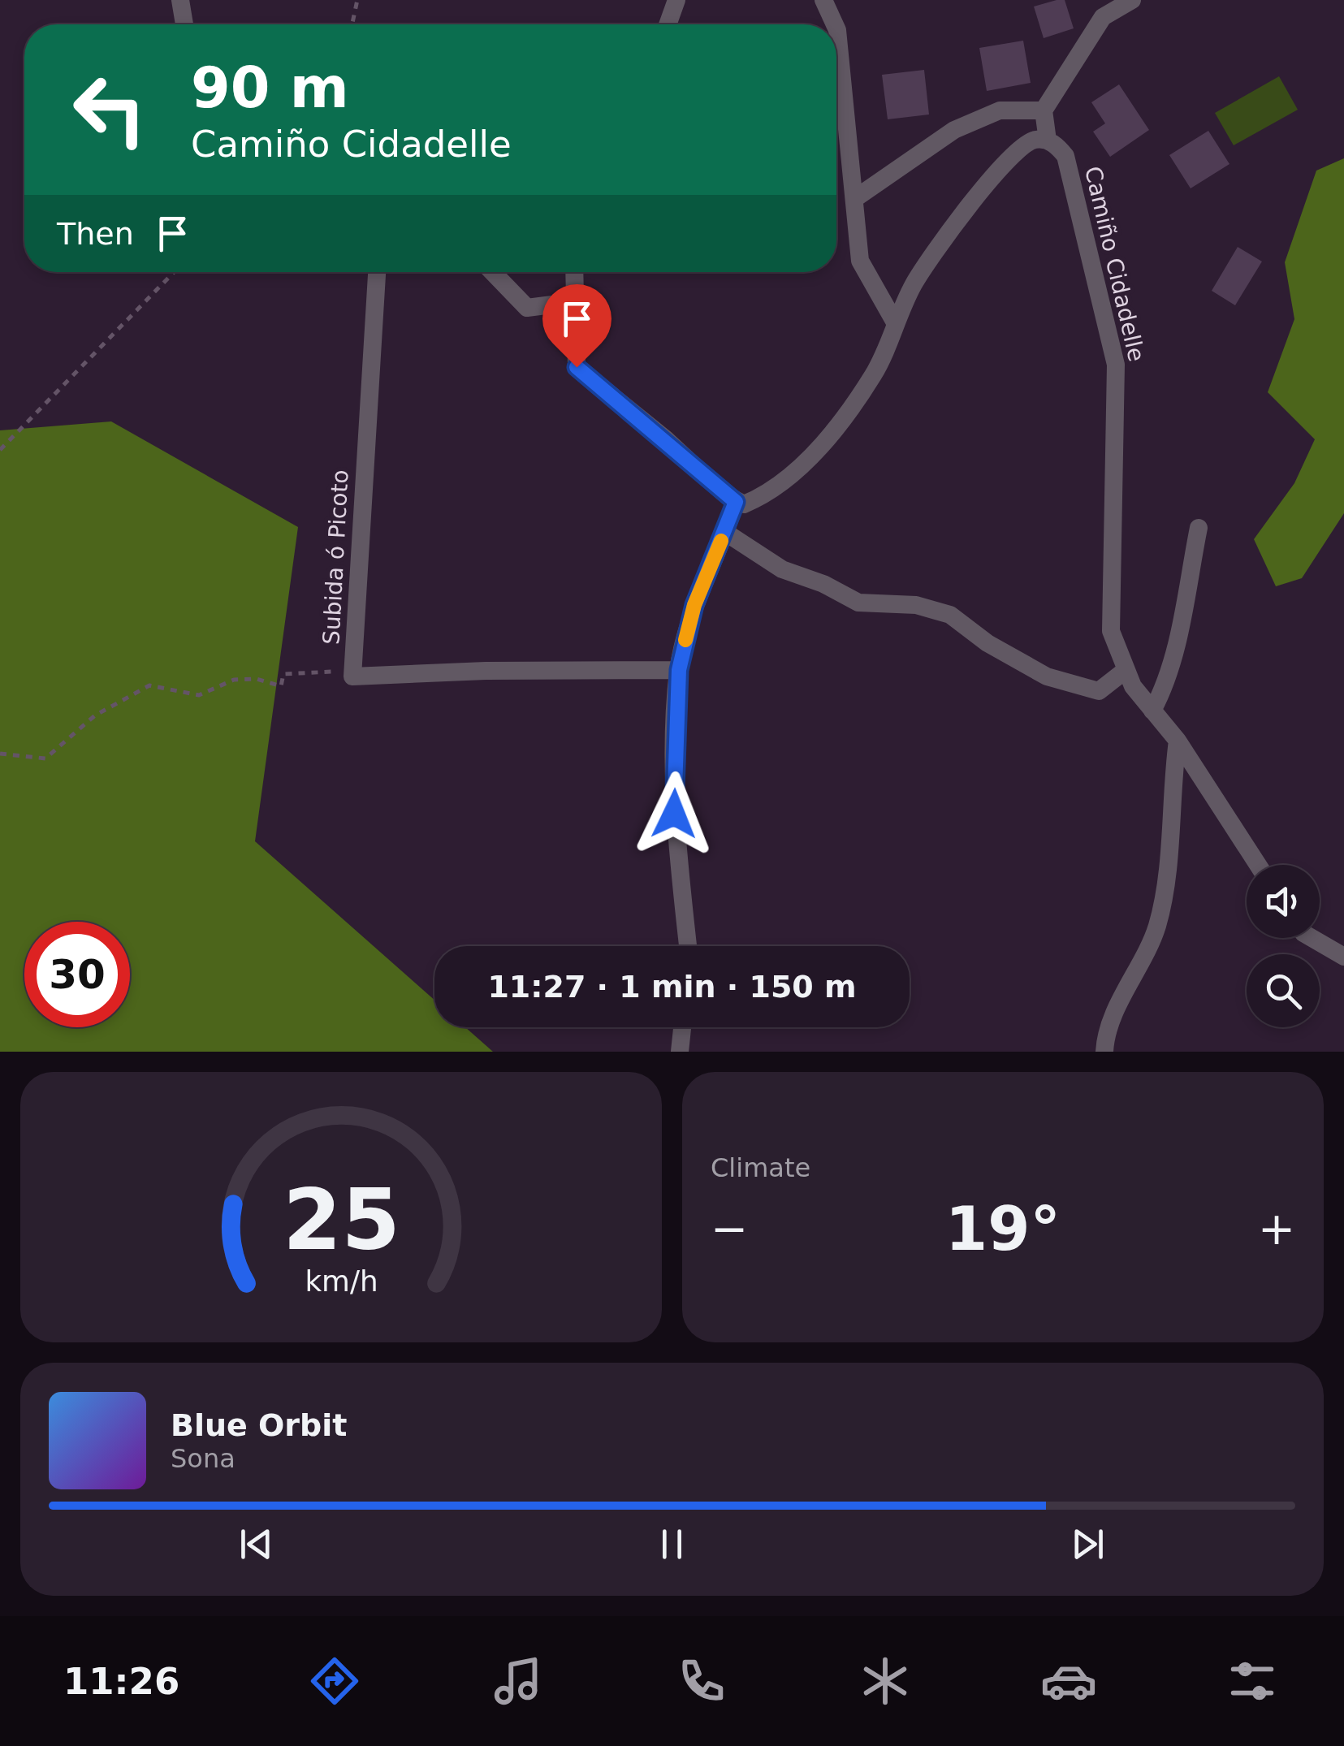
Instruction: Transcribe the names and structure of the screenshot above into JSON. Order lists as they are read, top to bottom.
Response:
{
  "streets": {
    "street": ["Camiño Cidadelle", "Subida ó Picoto"]
  },
  "page": {
    "turn": ["90 m", "Camiño Cidadelle"],
    "then": "Then",
    "limit": "30",
    "trip": "11:27 · 1 min · 150 m",
    "tile": "Climate",
    "heat": ["−", "19°", "+"],
    "song": ["Blue Orbit", "Sona"],
    "tabs": "11:26",
    "gauge": ["25", "km/h"]
  }
}
